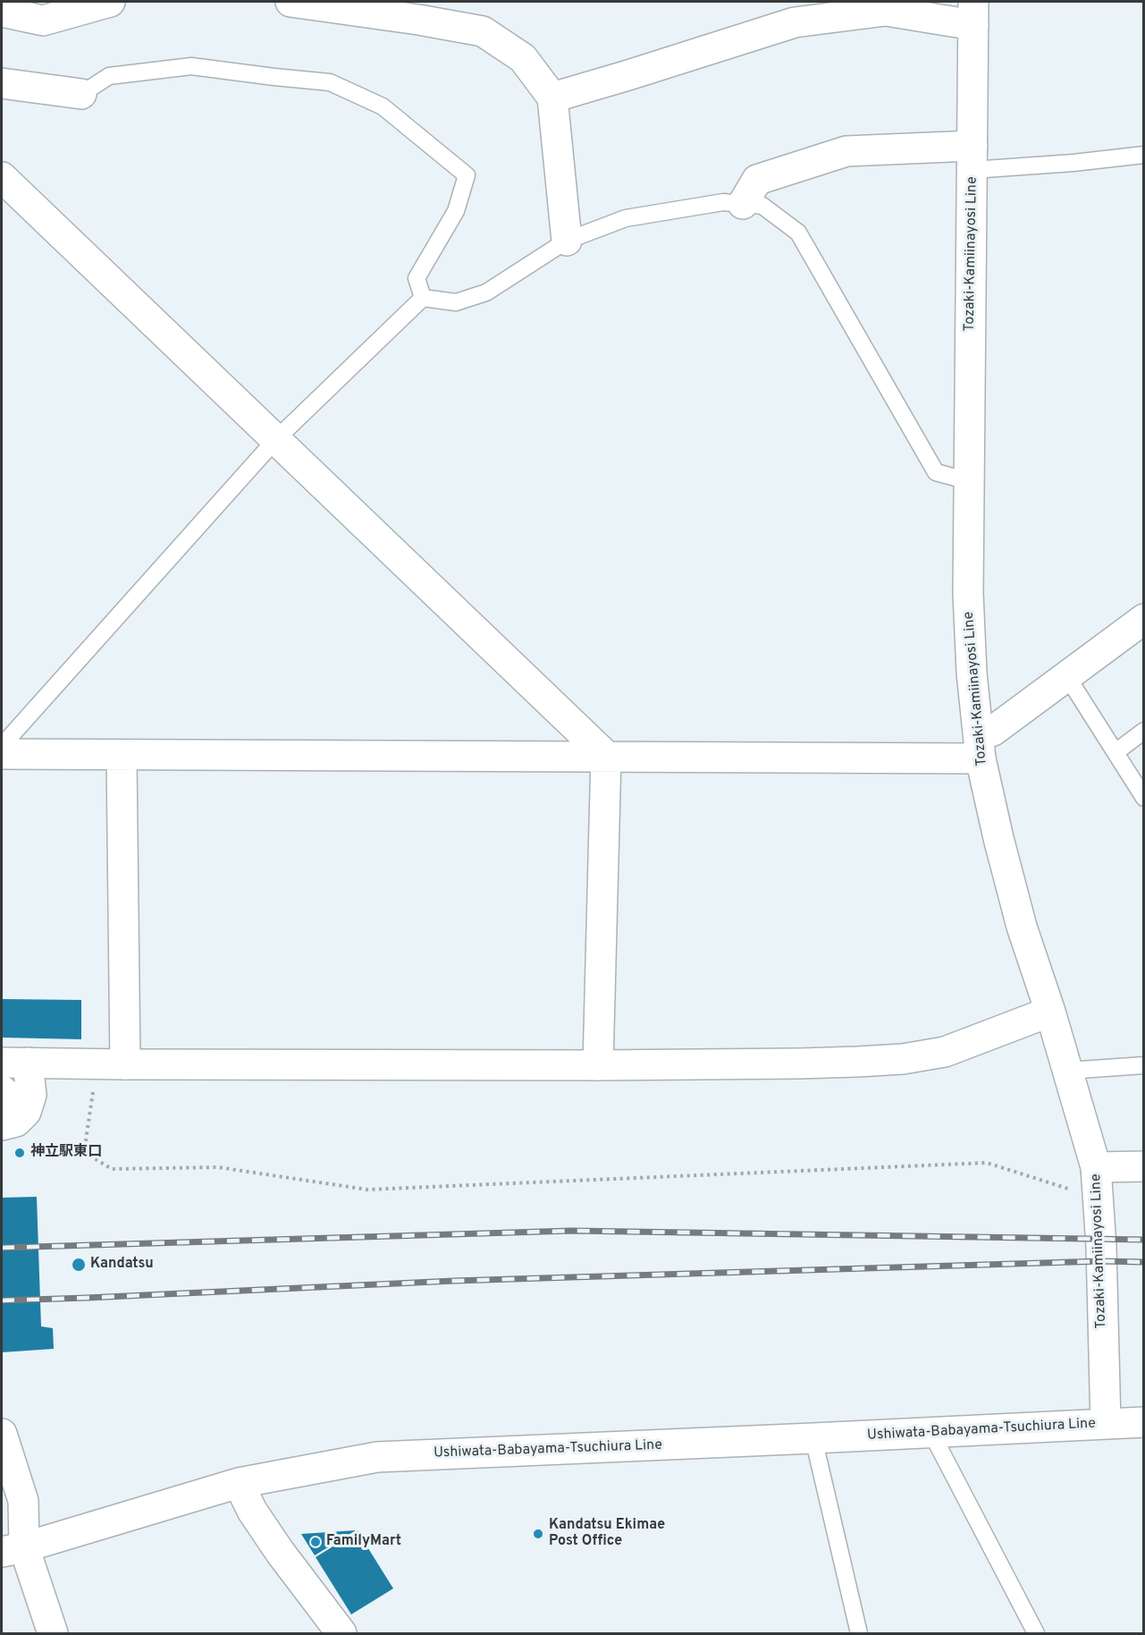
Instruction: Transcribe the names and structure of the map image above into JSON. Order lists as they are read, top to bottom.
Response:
{
  "streets": {
    "street": ["Tozaki-Kamiinayosi Line", "Ushiwata-Babayama-Tsuchiura Line"]
  },
  "crossings": [
    ["Tozaki-Kamiinayosi Line", "Ushiwata-Babayama-Tsuchiura Line"]
  ],
  "places": [
    "神立駅東口",
    "Kandatsu",
    "Kandatsu Ekimae Post Office",
    "FamilyMart"
  ]
}
